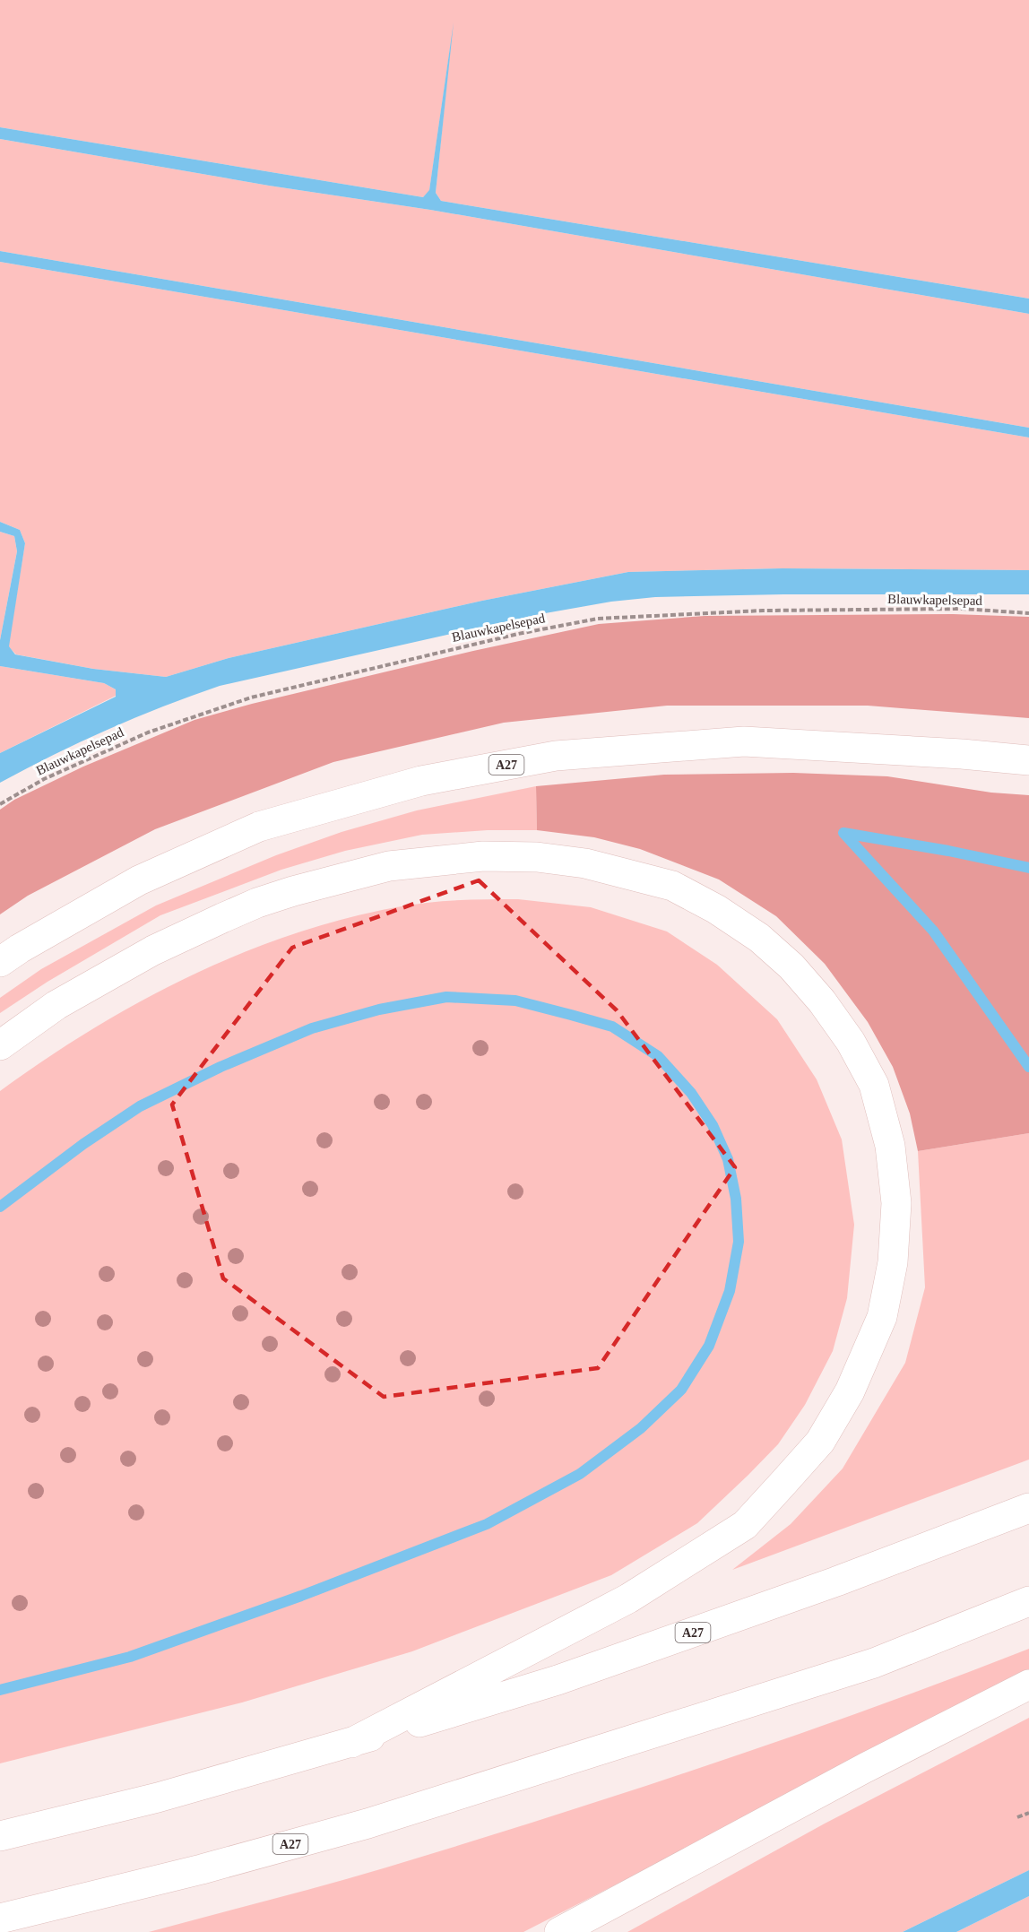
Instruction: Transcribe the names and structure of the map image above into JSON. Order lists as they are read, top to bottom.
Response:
{
  "streets": {
    "highway": ["A27"],
    "path": ["Blauwkapelsepad"]
  }
}
